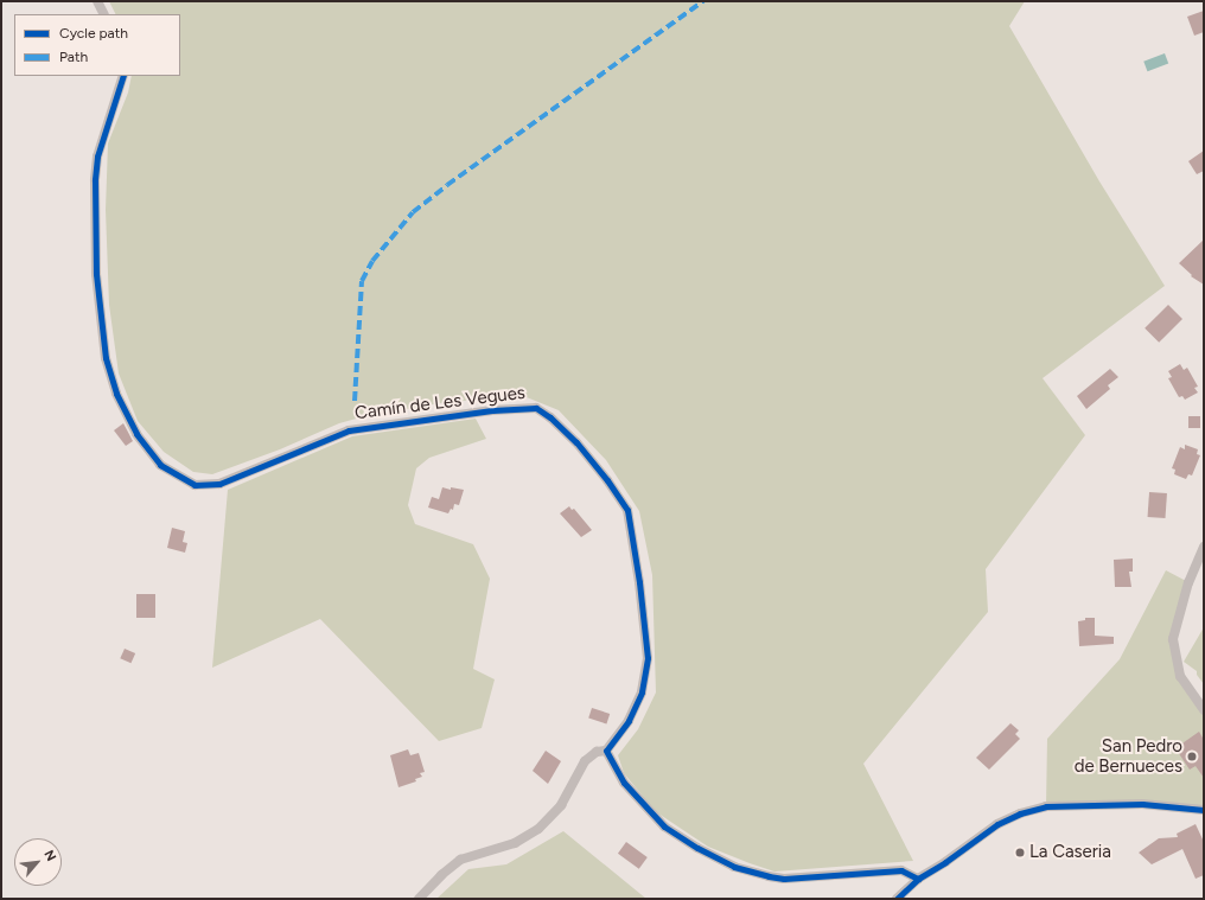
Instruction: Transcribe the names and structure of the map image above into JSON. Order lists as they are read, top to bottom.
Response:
{
  "streets": {
    "street": ["Camín de Les Vegues"]
  },
  "places": ["San Pedro de Bernueces", "La Caseria"],
  "legend": ["Cycle path", "Path"],
  "north": "top right"
}
